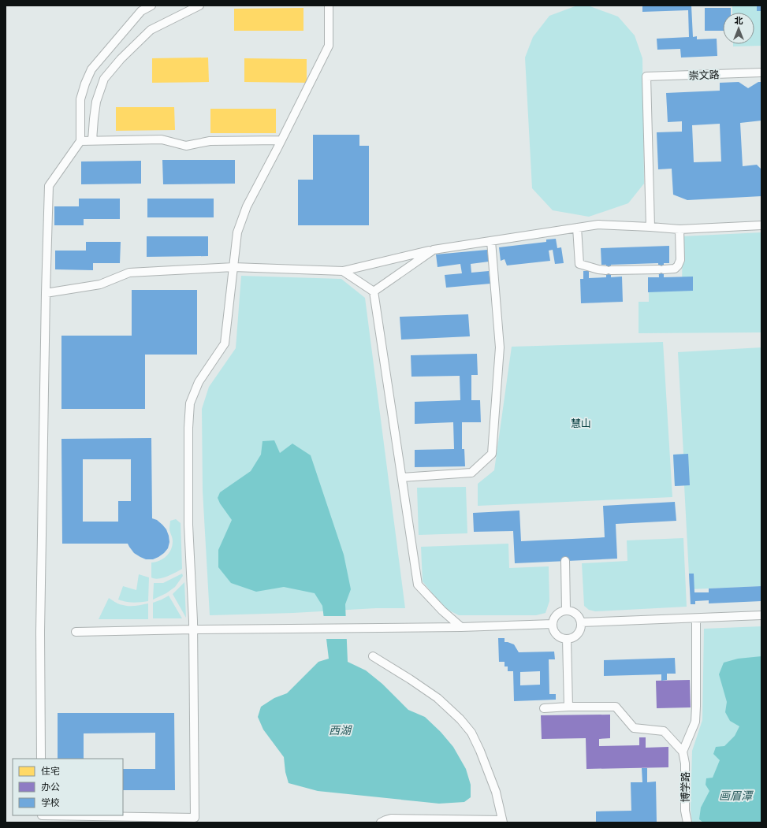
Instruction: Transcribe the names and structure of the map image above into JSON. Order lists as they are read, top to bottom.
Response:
{
  "streets": {
    "street": ["崇文路", "博学路"]
  },
  "water": ["西湖", "画眉潭"],
  "parks": ["慧山"],
  "legend": ["住宅", "办公", "学校"],
  "north": "top"
}
